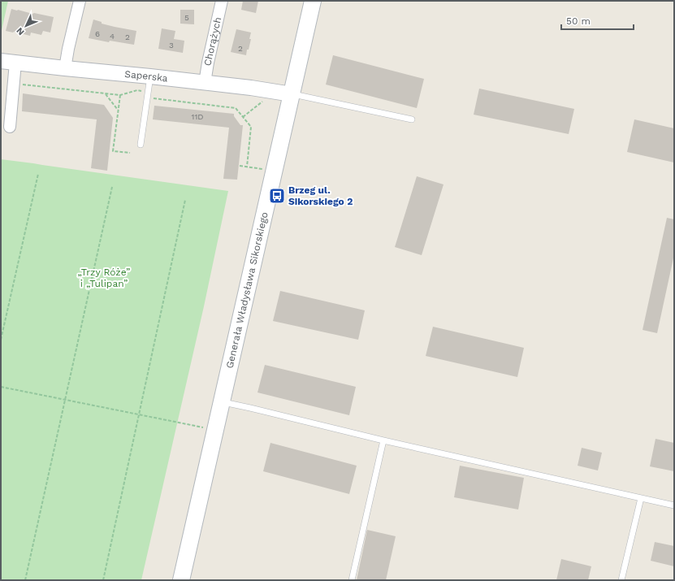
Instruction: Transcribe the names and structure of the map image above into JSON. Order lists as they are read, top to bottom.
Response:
{
  "streets": {
    "main road": ["Generała Władysława Sikorskiego"],
    "street": ["Chorążych", "Saperska"]
  },
  "crossings": [
    ["Chorążych", "Saperska"],
    ["Saperska", "Generała Władysława Sikorskiego"]
  ],
  "parks": ["„Trzy Róże” i „Tulipan”"],
  "places": {
    "bus stop": ["Brzeg ul. Sikorskiego 2"]
  },
  "house_numbers": [
    "5",
    "6",
    "4",
    "2",
    "3",
    "2",
    "11D"
  ],
  "scale_bar": "50 m",
  "north": "bottom left"
}
